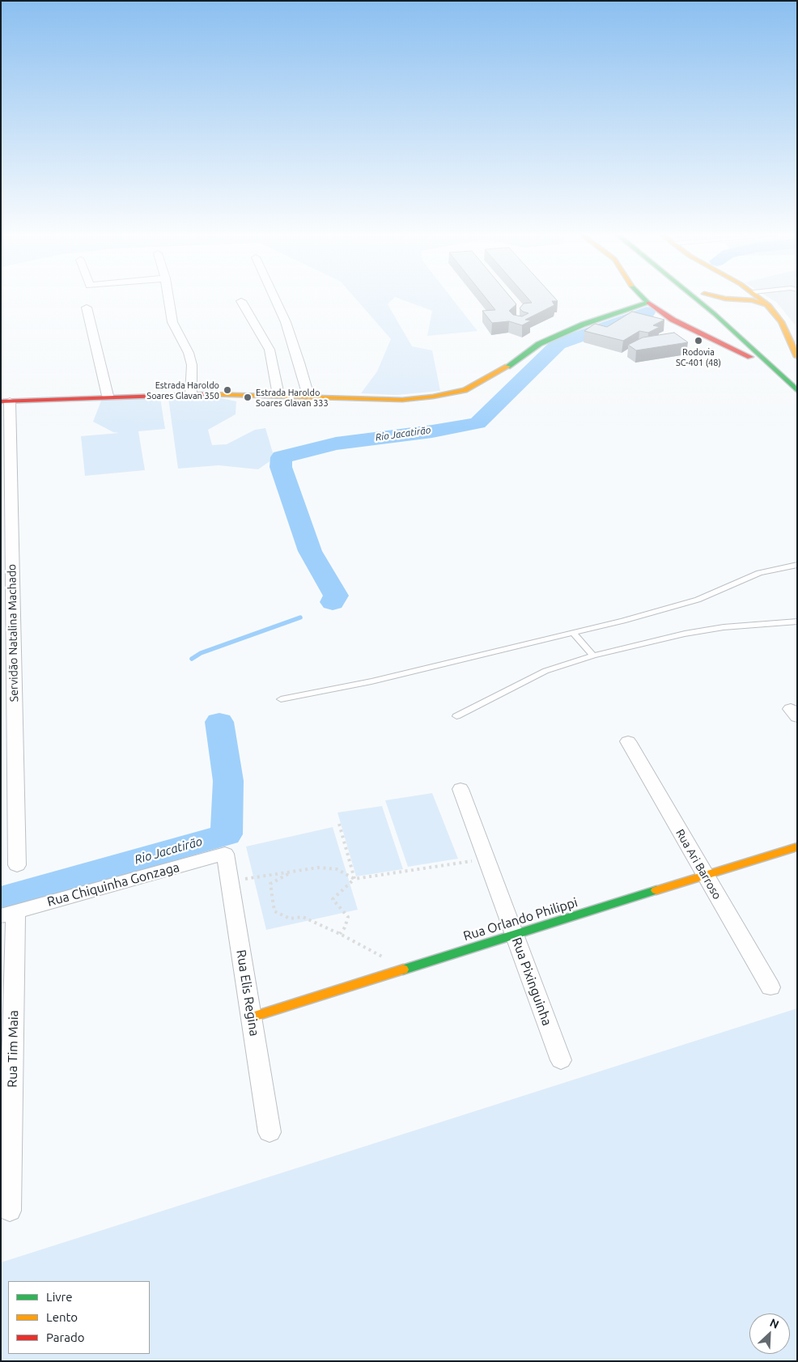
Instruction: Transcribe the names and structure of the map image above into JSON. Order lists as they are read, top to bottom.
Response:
{
  "streets": {
    "main road": ["Rua Orlando Philippi"],
    "street": [
      "Servidão Natalina Machado",
      "Rua Ari Barroso",
      "Rua Chiquinha Gonzaga",
      "Rua Pixinguinha",
      "Rua Elis Regina",
      "Rua Tim Maia"
    ]
  },
  "crossings": [
    ["Rua Ari Barroso", "Rua Orlando Philippi"],
    ["Rua Chiquinha Gonzaga", "Rua Elis Regina"],
    ["Rua Chiquinha Gonzaga", "Rua Tim Maia"],
    ["Rua Orlando Philippi", "Rua Pixinguinha"],
    ["Rua Orlando Philippi", "Rua Elis Regina"]
  ],
  "water": ["Rio Jacatirão"],
  "places": ["Rodovia SC-401 (48)", "Estrada Haroldo Soares Glavan 350", "Estrada Haroldo Soares Glavan 333"],
  "legend": ["Livre", "Lento", "Parado"],
  "north": "top right"
}
